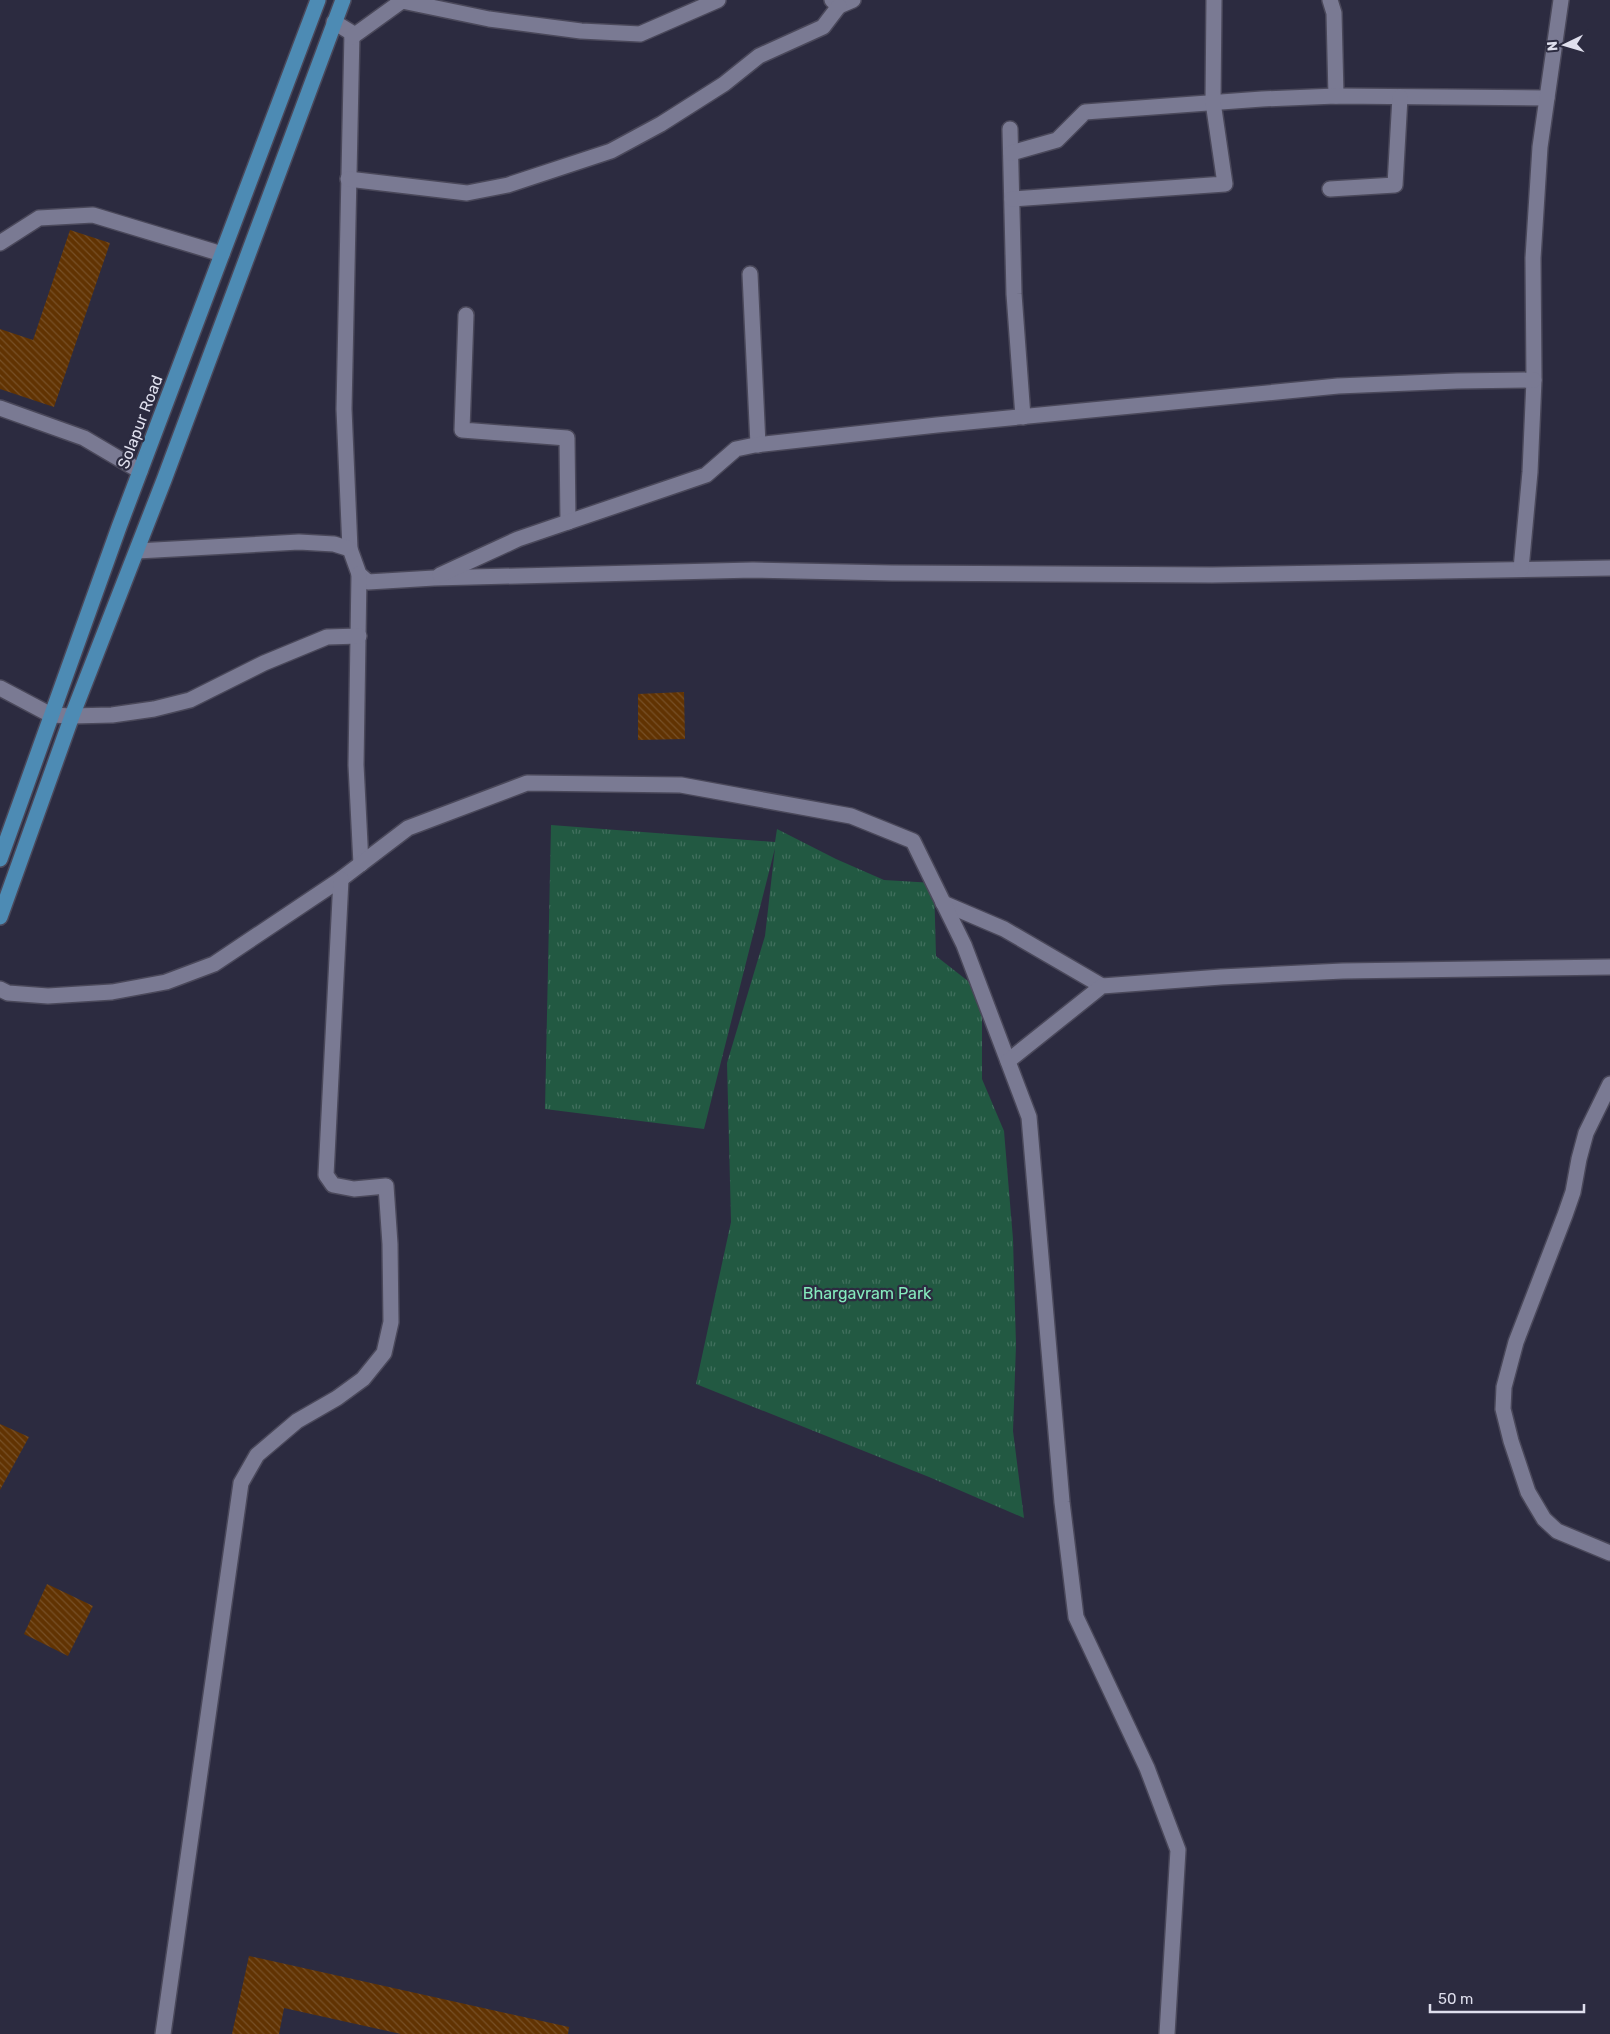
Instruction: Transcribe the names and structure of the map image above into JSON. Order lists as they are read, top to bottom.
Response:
{
  "streets": {
    "main road": ["Solapur Road"]
  },
  "parks": ["Bhargavram Park"],
  "scale_bar": "50 m",
  "north": "left"
}
